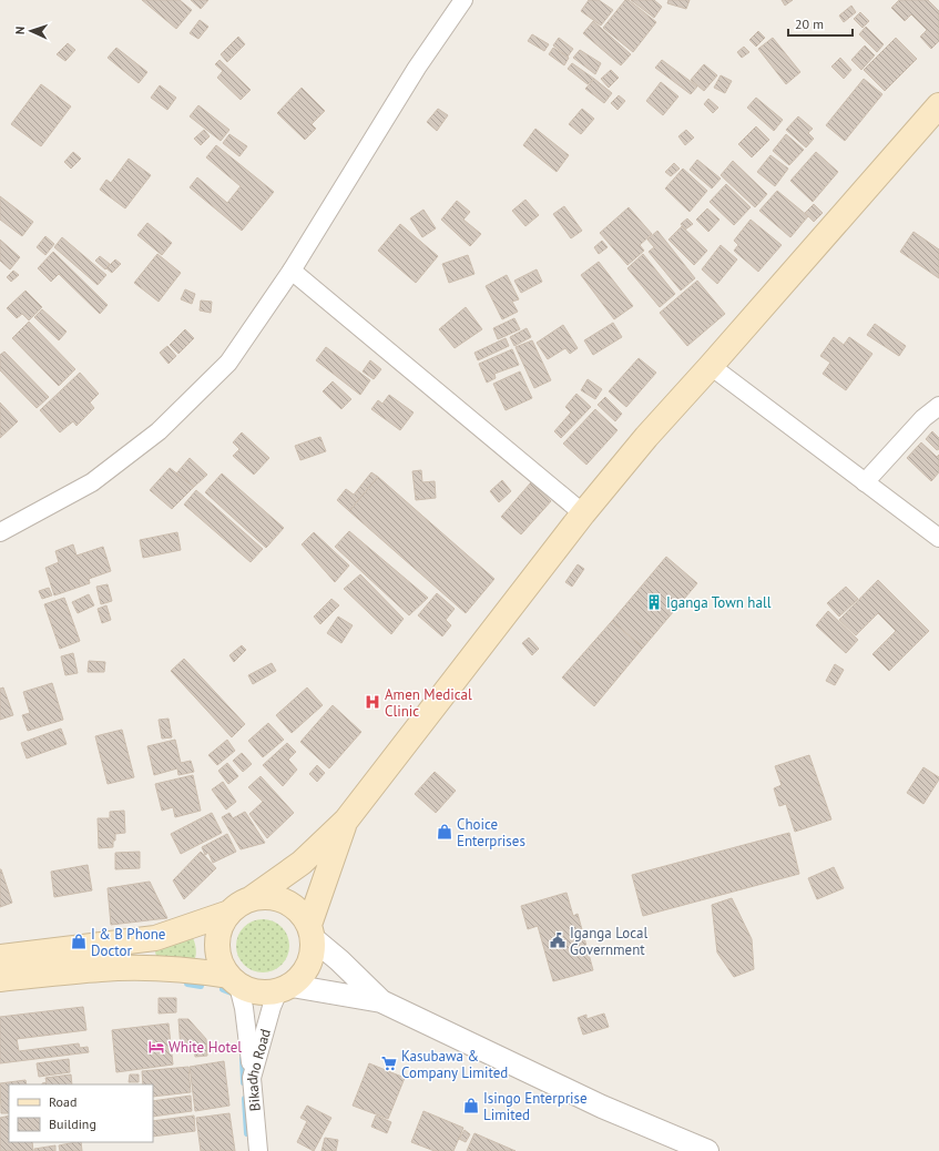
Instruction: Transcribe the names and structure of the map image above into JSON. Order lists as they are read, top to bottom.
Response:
{
  "streets": {
    "street": ["Bikadho Road"]
  },
  "places": {
    "building": ["Iganga Town hall"],
    "hospital": ["Amen Medical Clinic"],
    "shop": ["Choice Enterprises", "I & B Phone Doctor", "Isingo Enterprise Limited"],
    "public building": ["Iganga Local Government"],
    "hotel": ["White Hotel"],
    "supermarket": ["Kasubawa & Company Limited"]
  },
  "legend": ["Road", "Building"],
  "scale_bar": "20 m",
  "north": "left"
}
